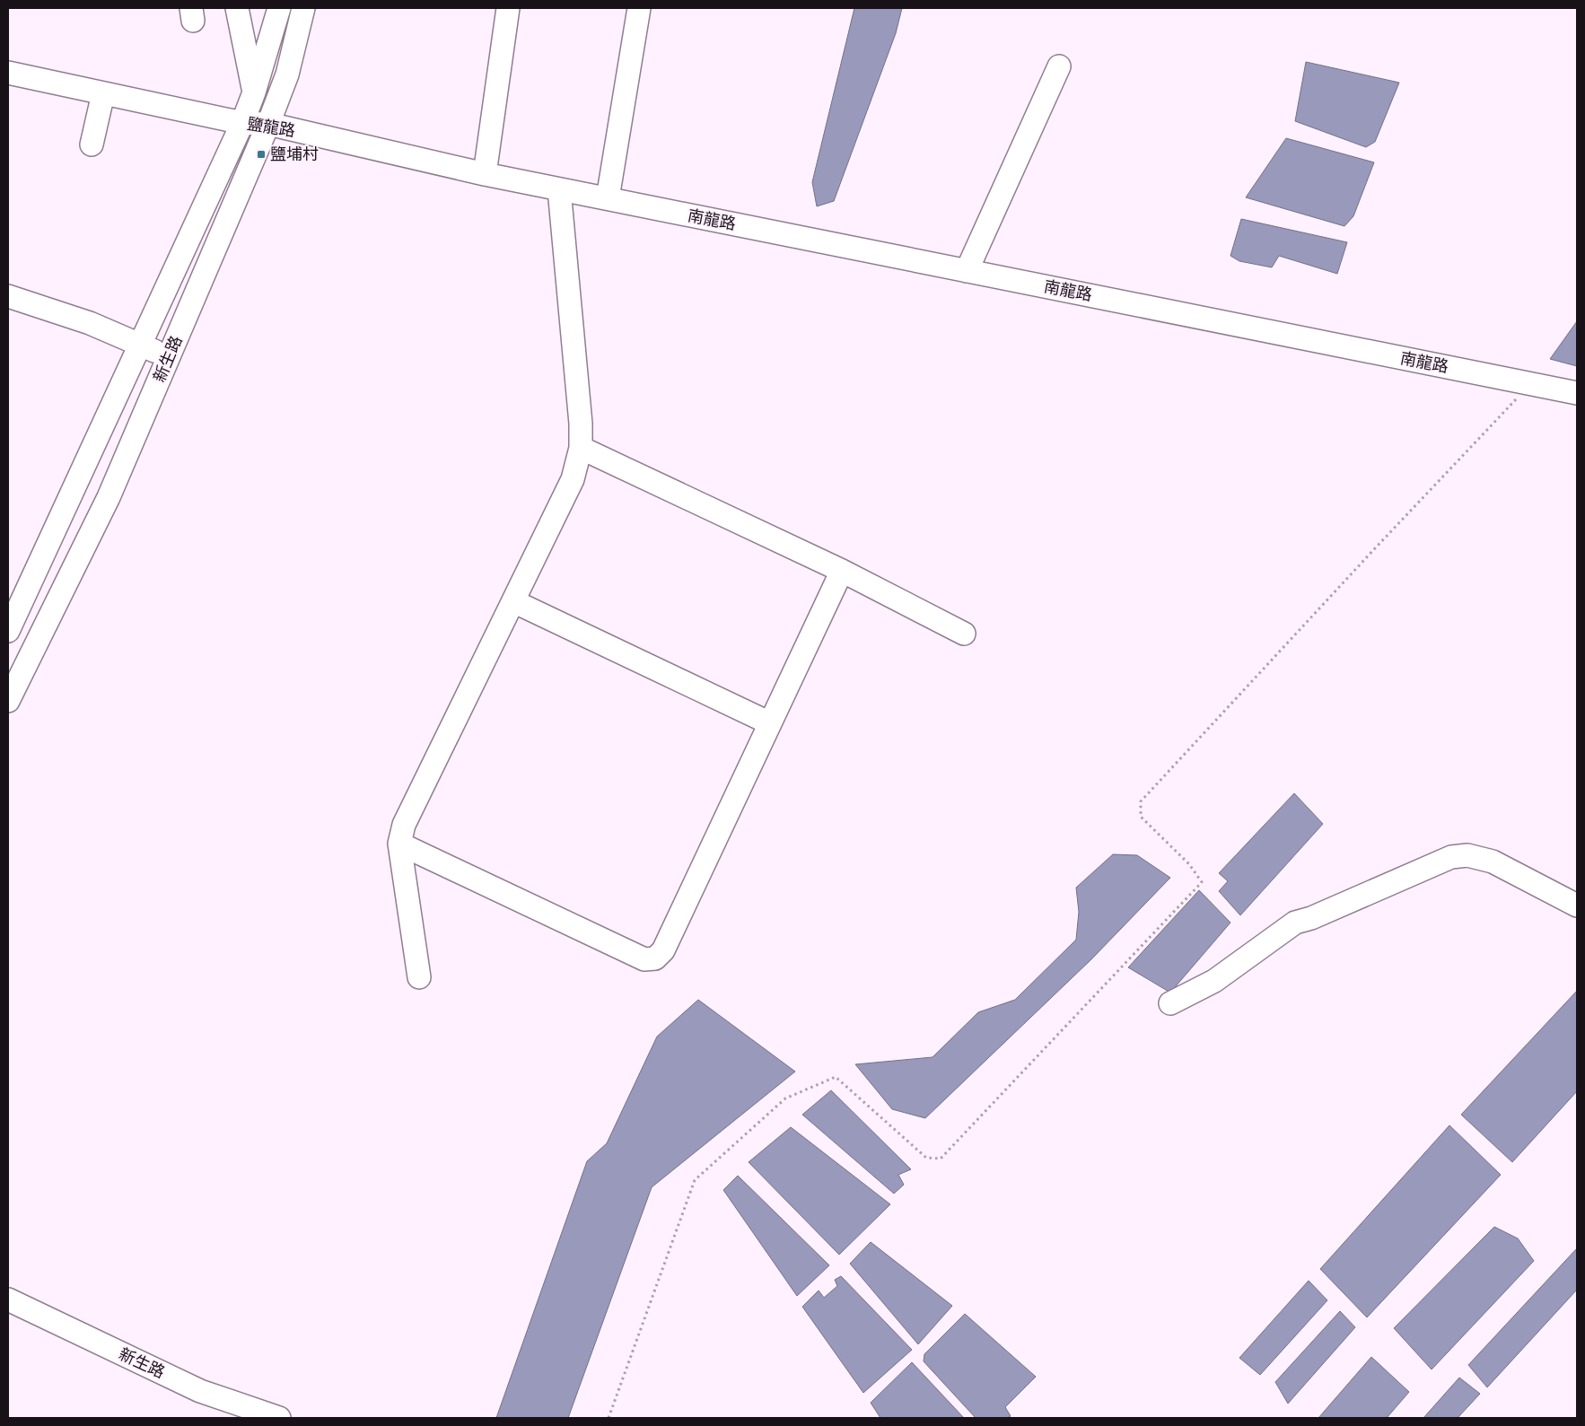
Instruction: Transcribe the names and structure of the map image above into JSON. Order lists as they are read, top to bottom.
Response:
{
  "streets": {
    "street": ["鹽龍路", "南龍路", "新生路"]
  },
  "crossings": [
    ["鹽龍路", "南龍路"],
    ["鹽龍路", "新生路"]
  ],
  "places": {
    "transit": ["鹽埔村"]
  }
}
